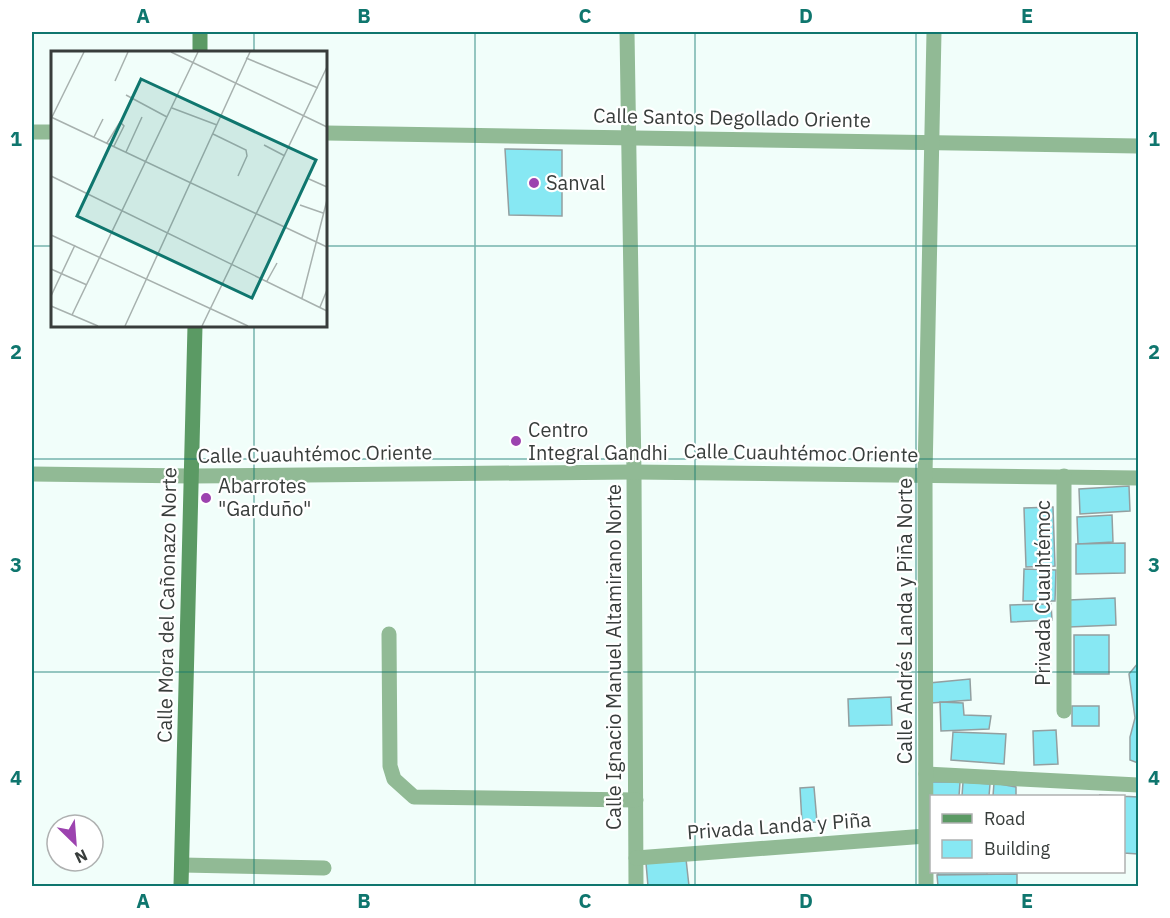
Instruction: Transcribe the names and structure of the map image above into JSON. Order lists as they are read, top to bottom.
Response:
{
  "streets": {
    "street": [
      "Calle Santos Degollado Oriente",
      "Calle Cuauhtémoc Oriente",
      "Privada Cuauhtémoc",
      "Calle Mora del Cañonazo Norte",
      "Calle Andrés Landa y Piña Norte",
      "Calle Ignacio Manuel Altamirano Norte",
      "Privada Landa y Piña"
    ]
  },
  "crossings": [
    ["Calle Santos Degollado Oriente", "Calle Andrés Landa y Piña Norte"],
    ["Calle Santos Degollado Oriente", "Calle Ignacio Manuel Altamirano Norte"],
    ["Calle Cuauhtémoc Oriente", "Privada Cuauhtémoc"],
    ["Calle Cuauhtémoc Oriente", "Calle Mora del Cañonazo Norte"],
    ["Calle Cuauhtémoc Oriente", "Calle Andrés Landa y Piña Norte"],
    ["Calle Cuauhtémoc Oriente", "Calle Ignacio Manuel Altamirano Norte"],
    ["Calle Andrés Landa y Piña Norte", "Privada Landa y Piña"],
    ["Calle Ignacio Manuel Altamirano Norte", "Privada Landa y Piña"]
  ],
  "places": ["Sanval", "Centro Integral Gandhi", "Abarrotes \"Garduño\""],
  "legend": ["Road", "Building"],
  "north": "bottom right",
  "grid": {
    "columns": [
      "A",
      "B",
      "C",
      "D",
      "E"
    ],
    "rows": [
      "1",
      "2",
      "3",
      "4"
    ]
  }
}
